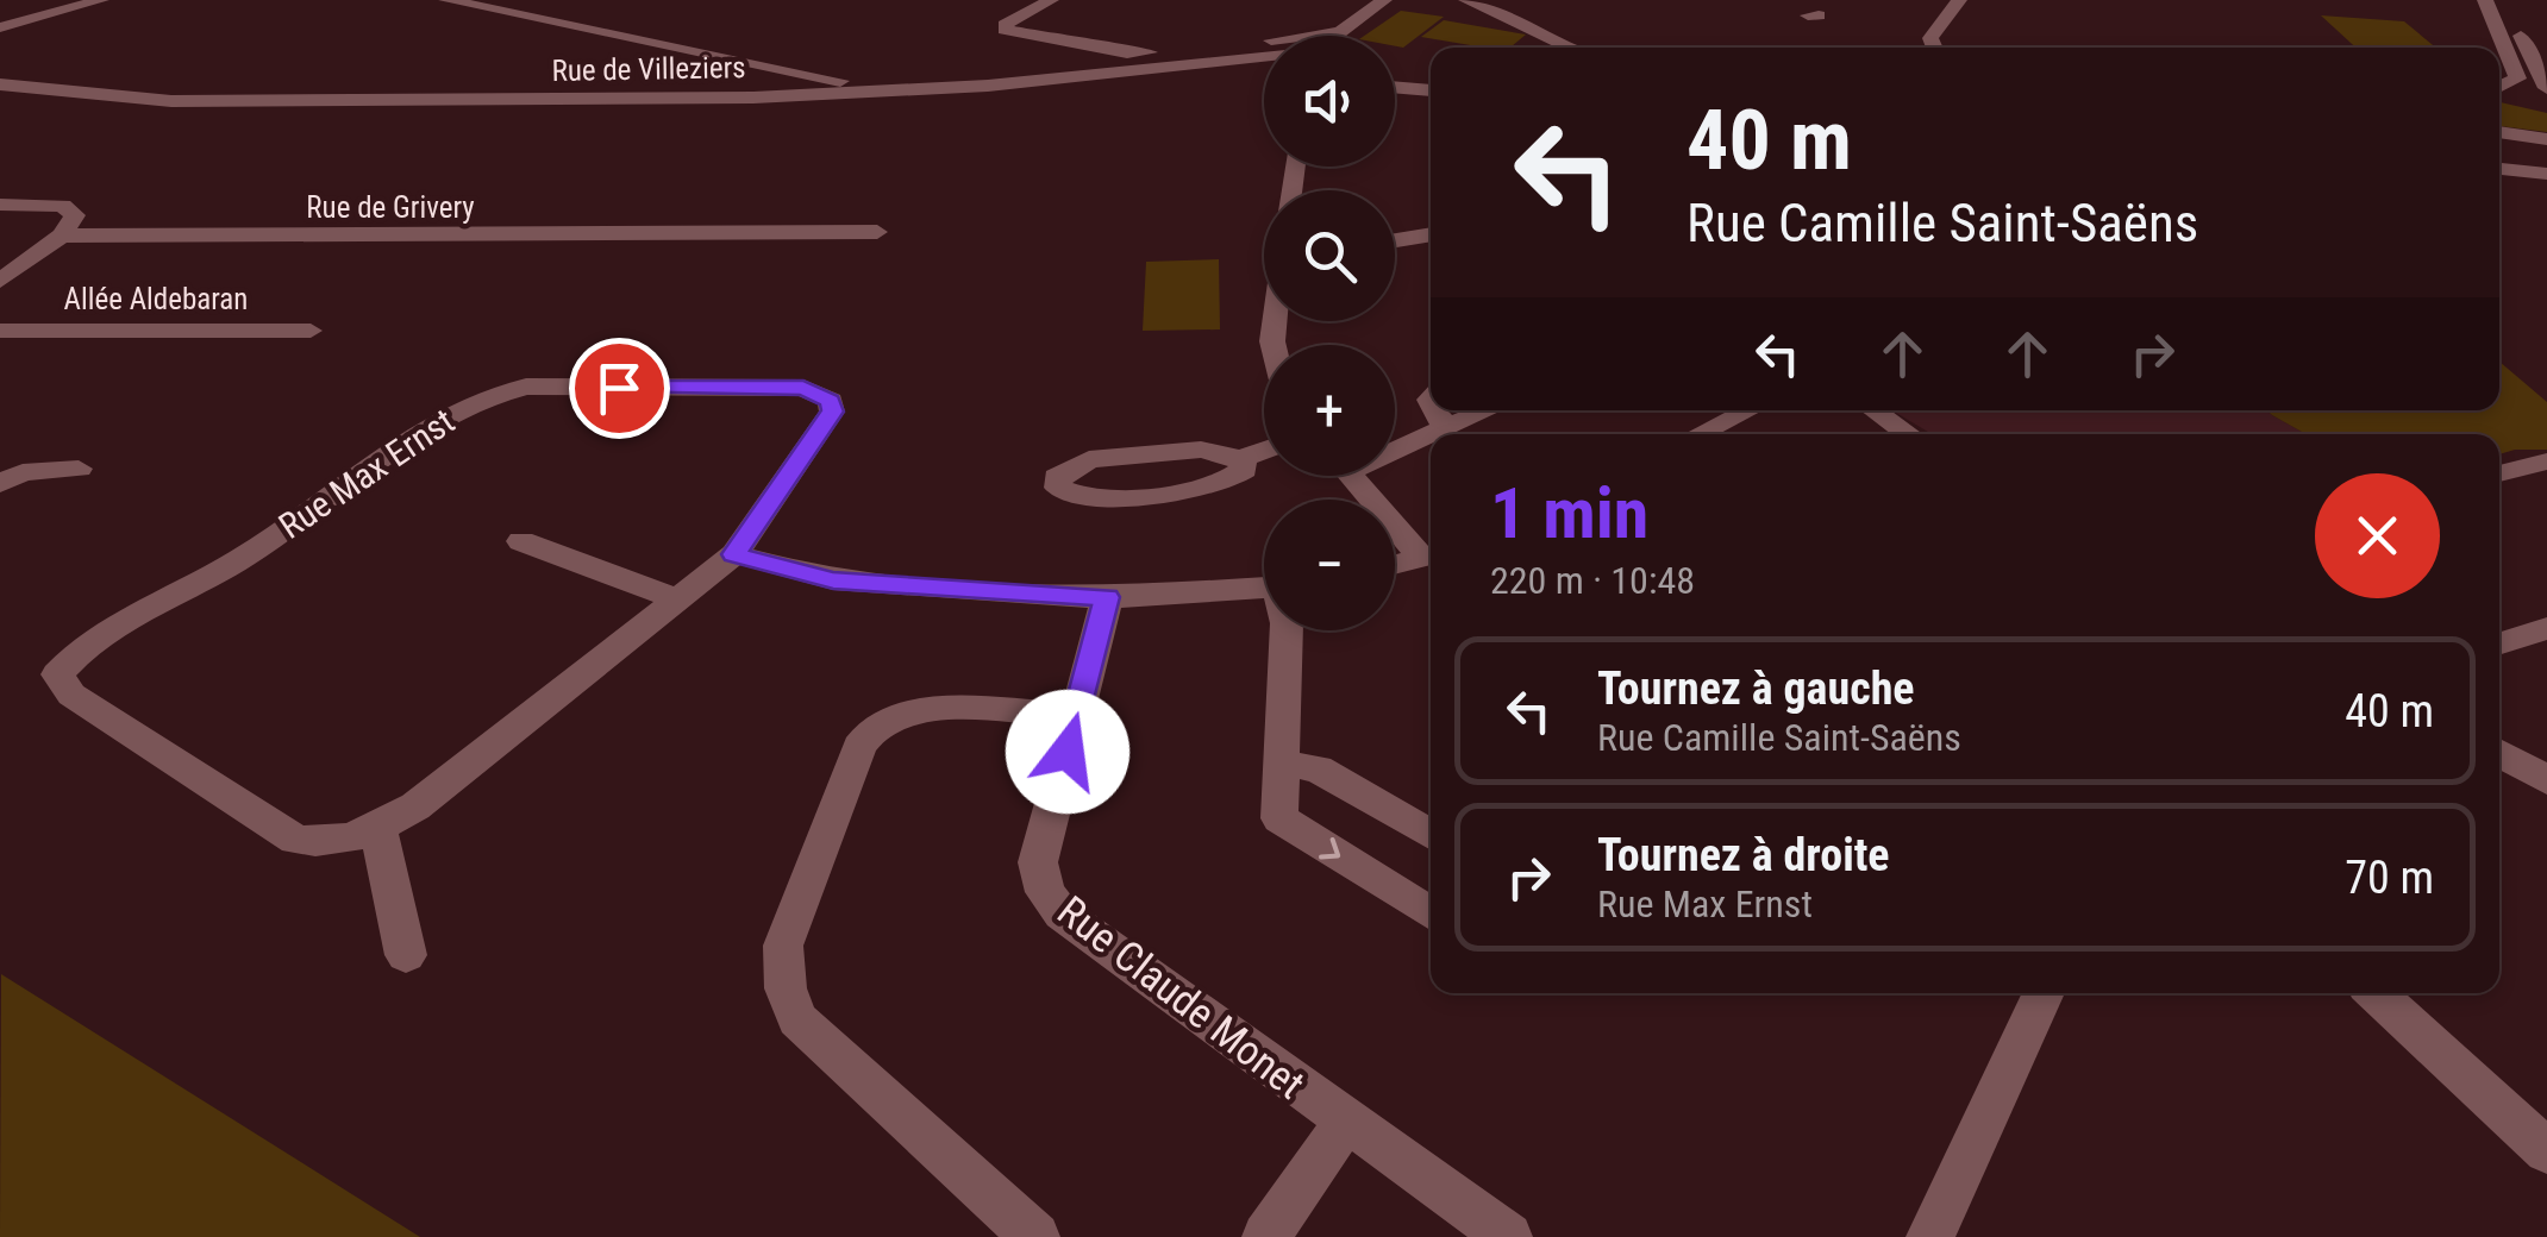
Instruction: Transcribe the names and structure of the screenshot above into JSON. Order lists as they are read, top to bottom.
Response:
{
  "streets": {
    "street": [
      "Rue de Villeziers",
      "Rue de Grivery",
      "Allée Aldebaran",
      "Rue Max Ernst",
      "Rue Claude Monet"
    ]
  },
  "page": {
    "map_buttons": ["+", "−"],
    "turn": ["40 m", "Rue Camille Saint-Saëns"],
    "heading": ["1 min", "220 m · 10:48"],
    "list": [
      {
        "name": "Tournez à gauche",
        "note": "Rue Camille Saint-Saëns",
        "value": "40 m"
      },
      {
        "name": "Tournez à droite",
        "note": "Rue Max Ernst",
        "value": "70 m"
      }
    ]
  }
}
